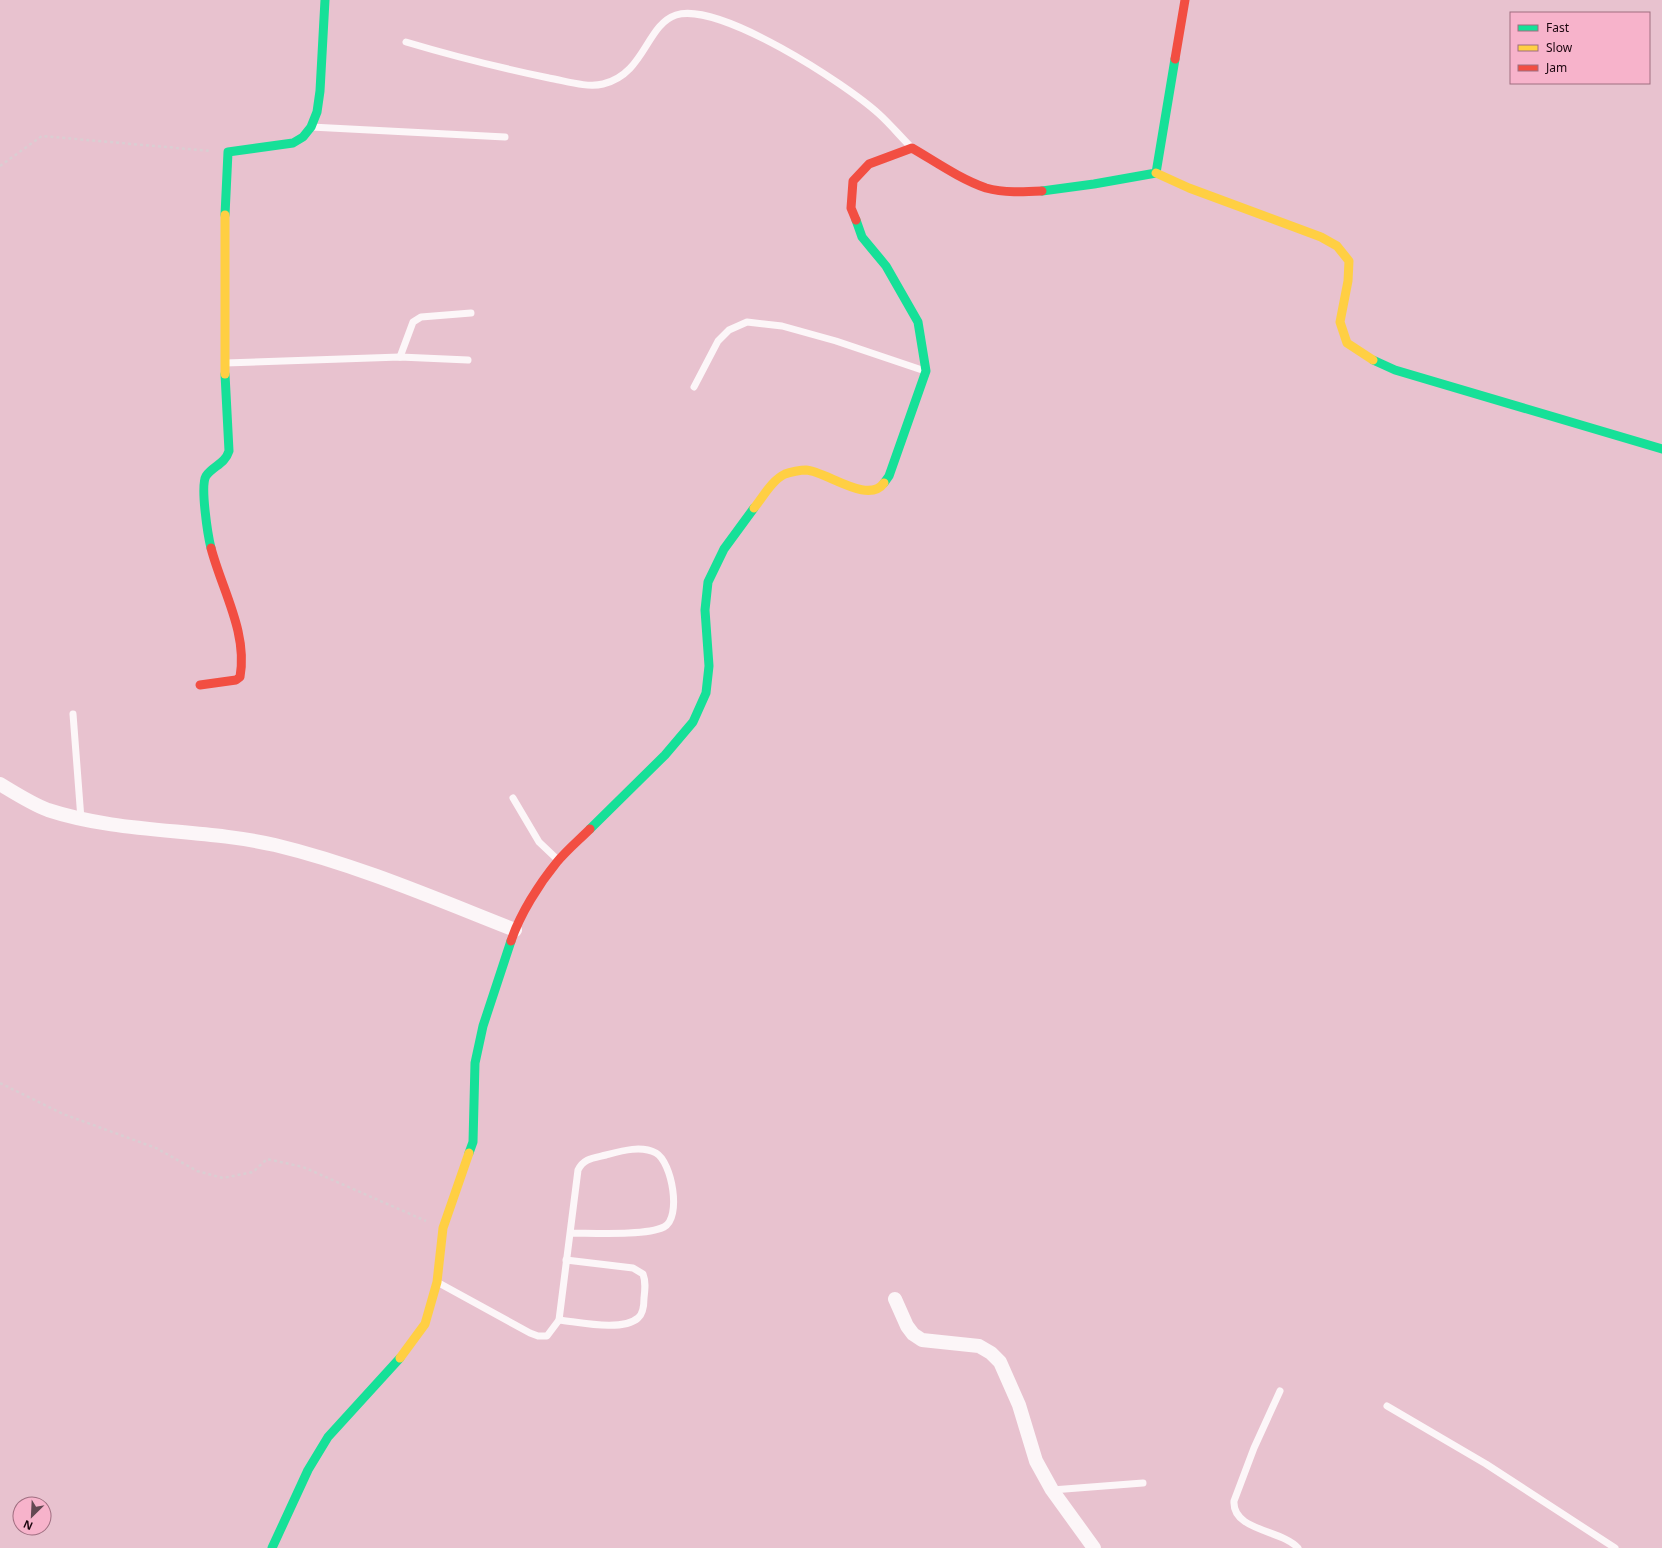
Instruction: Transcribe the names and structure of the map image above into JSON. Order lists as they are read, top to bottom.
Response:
{
  "legend": ["Fast", "Slow", "Jam"],
  "north": "bottom left"
}
